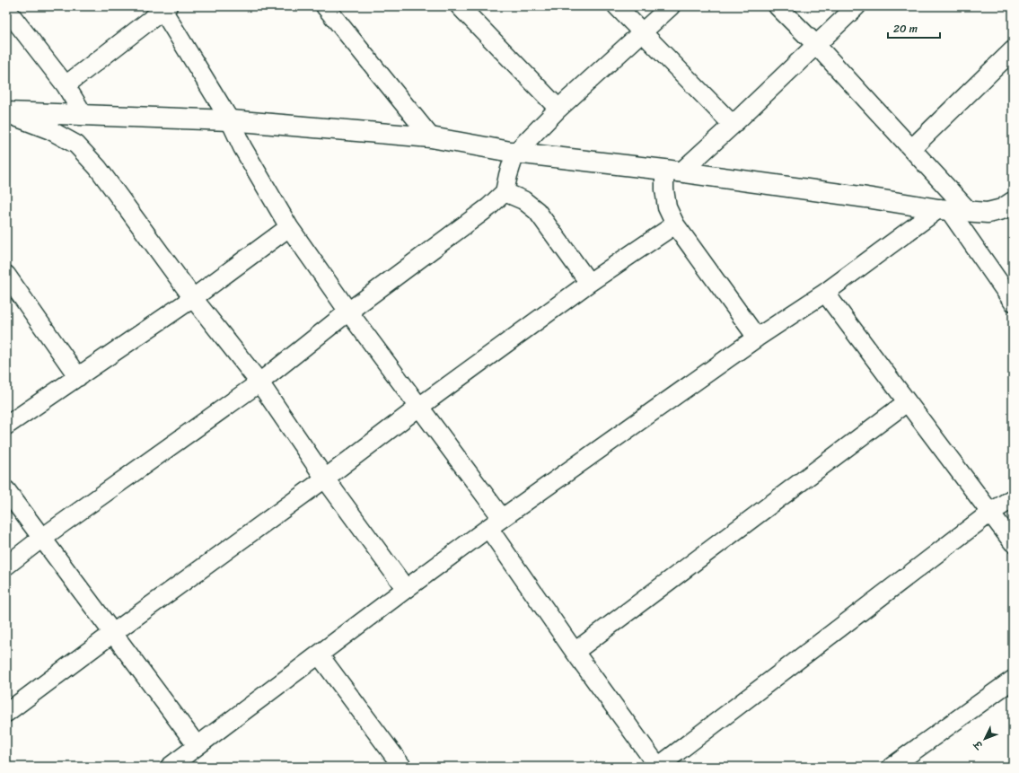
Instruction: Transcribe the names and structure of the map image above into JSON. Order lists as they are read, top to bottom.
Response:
{
  "scale_bar": "20 m",
  "north": "bottom left"
}
